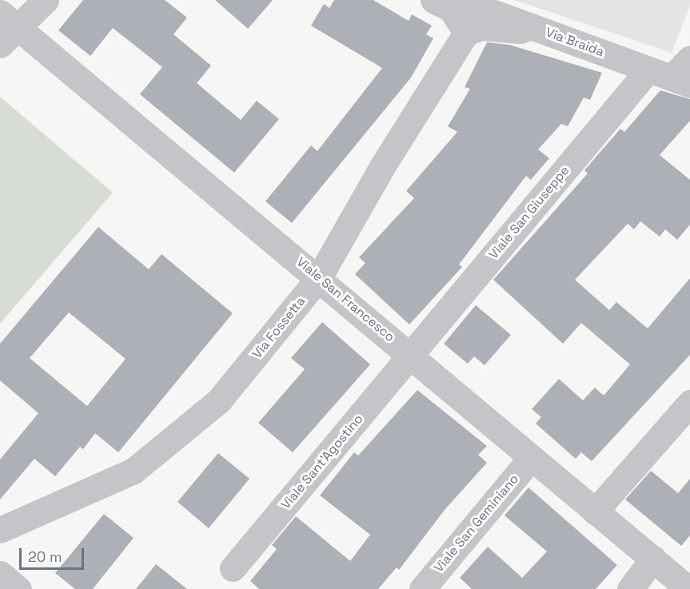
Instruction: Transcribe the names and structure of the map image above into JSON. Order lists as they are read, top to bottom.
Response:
{
  "streets": {
    "street": [
      "Via Braida",
      "Viale San Giuseppe",
      "Viale San Francesco",
      "Via Fossetta",
      "Viale Sant'Agostino",
      "Viale San Geminiano"
    ]
  },
  "crossings": [
    ["Via Braida", "Viale San Giuseppe"],
    ["Viale San Giuseppe", "Viale San Francesco"],
    ["Viale San Giuseppe", "Viale Sant'Agostino"],
    ["Viale San Francesco", "Via Fossetta"],
    ["Viale San Francesco", "Viale Sant'Agostino"],
    ["Viale San Francesco", "Viale San Geminiano"]
  ],
  "scale_bar": "20 m"
}
